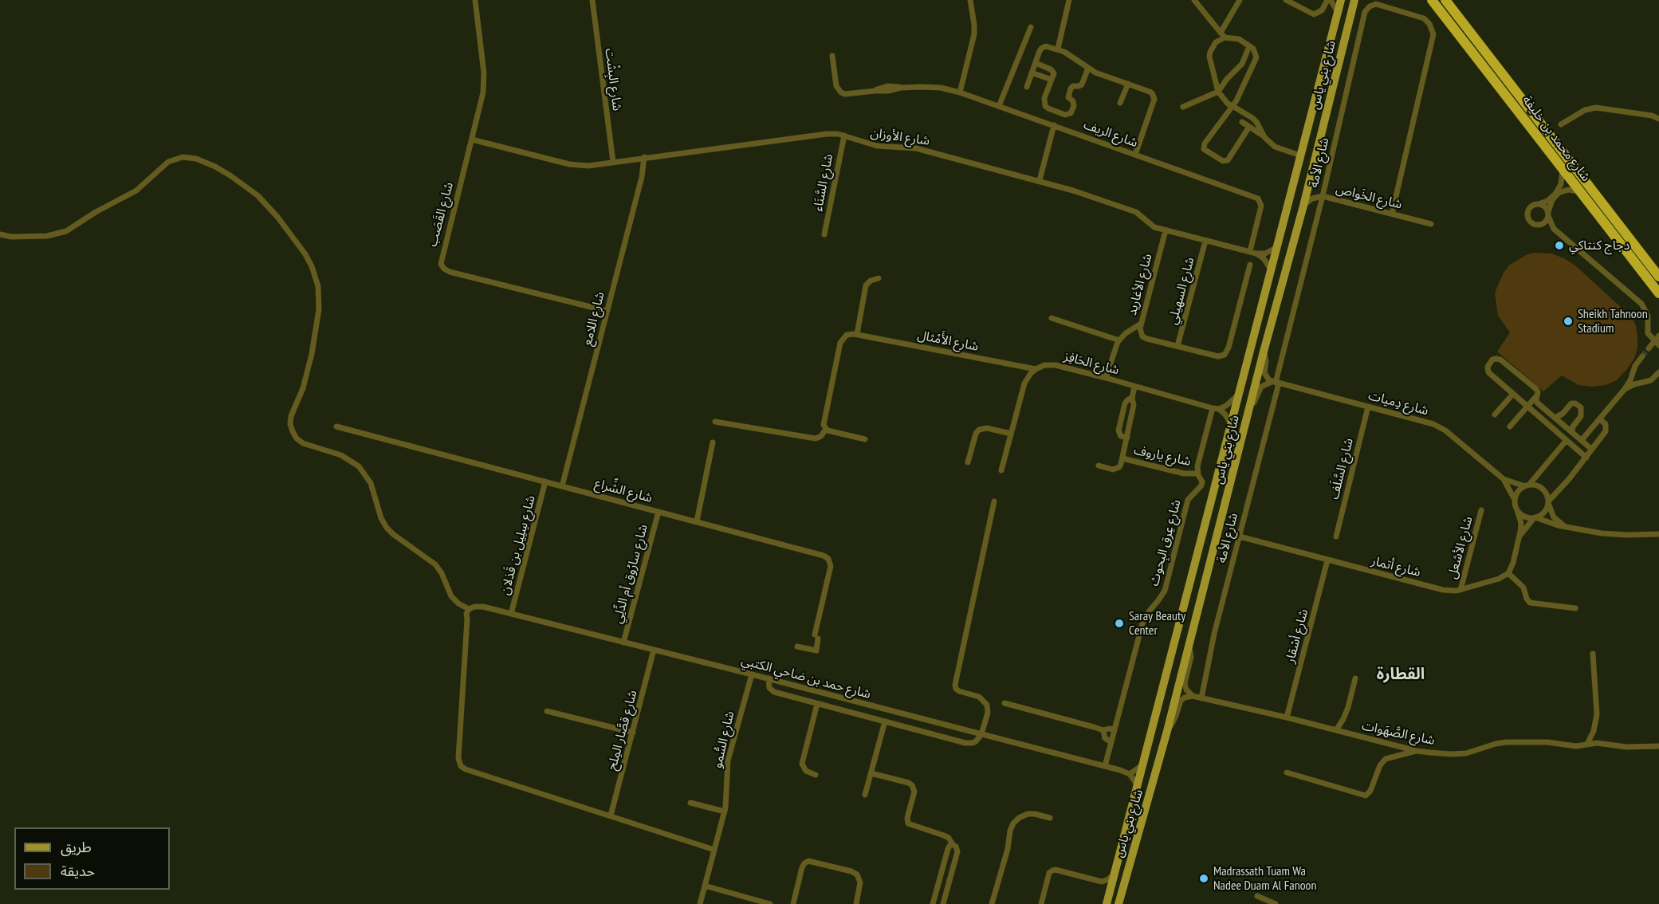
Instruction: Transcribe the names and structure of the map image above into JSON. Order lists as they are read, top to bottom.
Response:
{
  "streets": {
    "highway": ["شارع محمد بن خليفة"],
    "main road": ["شارع بني ياس"],
    "street": [
      "شارع البِشْت",
      "شارع الريف",
      "شارع الأوزان",
      "شارع الأمة",
      "شارع السَّنَاء",
      "شارع الخَواص",
      "شارع القَصَب",
      "شارع الأغاريد",
      "شارع السهيلي",
      "شارع اللامع",
      "شارع الأَمْثال",
      "شارع الحَافِز",
      "شارع دِميات",
      "شارع ياروف",
      "شارع السَّلَف",
      "شارع الشِّراع",
      "شارع عِرق البِحوث",
      "شارع سِلِيل بن قَذلان",
      "شارع الأشعل",
      "شارع أتمار",
      "شارع سارُوق أم الدِّلِي",
      "شارع أشقار",
      "شارع حمد بن ضاحي الكتبي",
      "شارع قصَّار المِلح",
      "شارع الصَّهَوات",
      "شارع السُّمو"
    ]
  },
  "crossings": [
    ["شارع بني ياس", "شارع الخَواص"],
    ["شارع البِشْت", "شارع الأوزان"],
    ["شارع الريف", "شارع الأوزان"],
    ["شارع الأوزان", "شارع السَّنَاء"],
    ["شارع الأوزان", "شارع القَصَب"],
    ["شارع الأوزان", "شارع الأغاريد"],
    ["شارع الأوزان", "شارع السهيلي"],
    ["شارع الأوزان", "شارع اللامع"],
    ["شارع الأمة", "شارع الخَواص"],
    ["شارع الأمة", "شارع دِميات"],
    ["شارع الأمة", "شارع أتمار"],
    ["شارع الأمة", "شارع الصَّهَوات"],
    ["شارع القَصَب", "شارع اللامع"],
    ["شارع الأغاريد", "شارع السهيلي"],
    ["شارع اللامع", "شارع الشِّراع"],
    ["شارع الأَمْثال", "شارع الحَافِز"],
    ["شارع الحَافِز", "شارع ياروف"],
    ["شارع الحَافِز", "شارع عِرق البِحوث"],
    ["شارع دِميات", "شارع السَّلَف"],
    ["شارع ياروف", "شارع عِرق البِحوث"],
    ["شارع الشِّراع", "شارع سِلِيل بن قَذلان"],
    ["شارع الشِّراع", "شارع سارُوق أم الدِّلِي"],
    ["شارع عِرق البِحوث", "شارع حمد بن ضاحي الكتبي"],
    ["شارع سِلِيل بن قَذلان", "شارع حمد بن ضاحي الكتبي"],
    ["شارع الأشعل", "شارع أتمار"],
    ["شارع أتمار", "شارع أشقار"],
    ["شارع سارُوق أم الدِّلِي", "شارع حمد بن ضاحي الكتبي"],
    ["شارع أشقار", "شارع الصَّهَوات"],
    ["شارع حمد بن ضاحي الكتبي", "شارع قصَّار المِلح"],
    ["شارع حمد بن ضاحي الكتبي", "شارع السُّمو"]
  ],
  "districts": ["القطارة"],
  "places": [
    "دجاج كنتاكي",
    "Sheikh Tahnoon Stadium",
    "Saray Beauty Center",
    "Madrassath Tuam Wa Nadee Duam Al Fanoon"
  ],
  "legend": ["طريق", "حديقة"]
}
